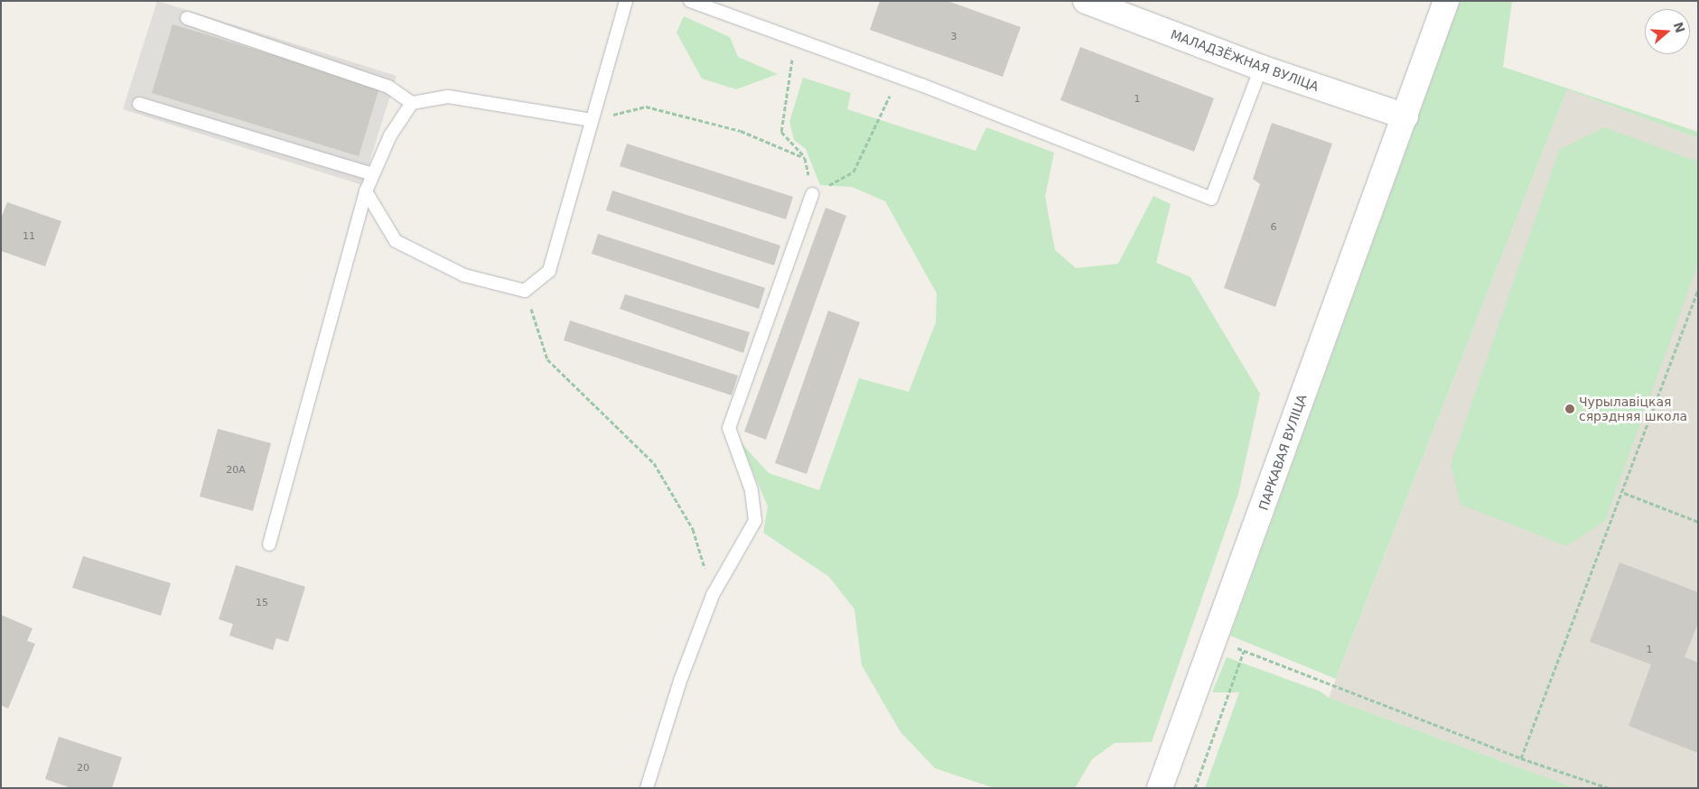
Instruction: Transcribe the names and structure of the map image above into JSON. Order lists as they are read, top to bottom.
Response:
{
  "streets": {
    "street": ["МАЛАДЗЁЖНАЯ ВУЛІЦА", "ПАРКАВАЯ ВУЛІЦА"]
  },
  "crossings": [
    ["МАЛАДЗЁЖНАЯ ВУЛІЦА", "ПАРКАВАЯ ВУЛІЦА"]
  ],
  "places": ["Чурылавіцкая сярэдняя школа"],
  "house_numbers": [
    "3",
    "1",
    "6",
    "11",
    "20А",
    "15",
    "1",
    "20"
  ],
  "north": "right"
}
